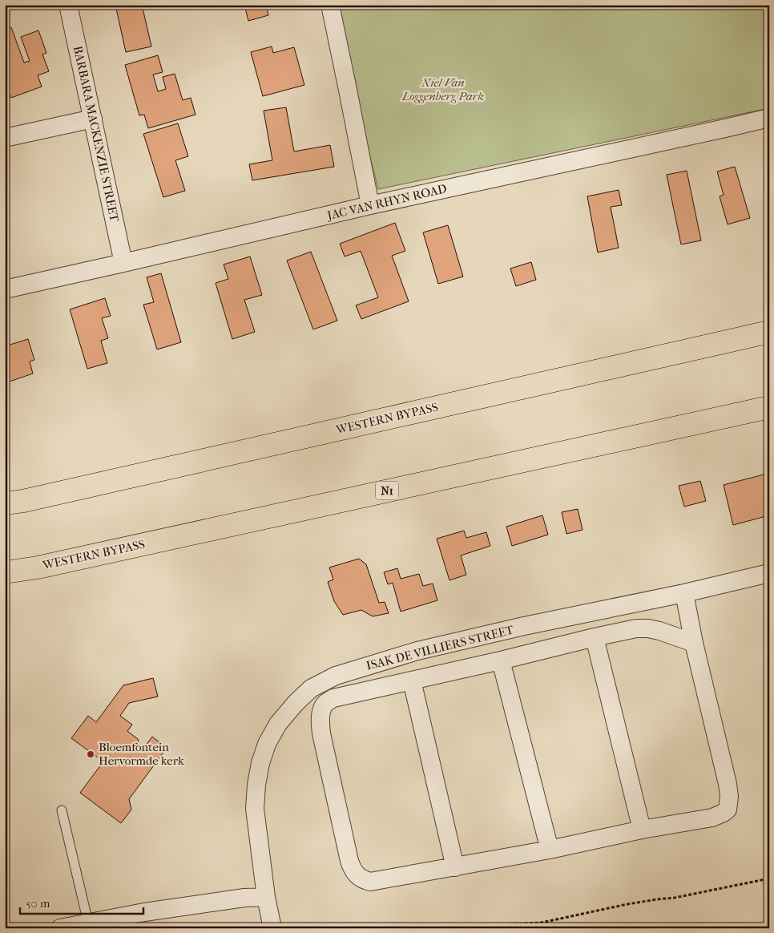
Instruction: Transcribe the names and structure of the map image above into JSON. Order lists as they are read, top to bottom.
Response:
{
  "streets": {
    "highway": ["WESTERN BYPASS", "N1"],
    "street": ["BARBARA MACKENZIE STREET", "JAC VAN RHYN ROAD", "ISAK DE VILLIERS STREET"]
  },
  "crossings": [
    ["BARBARA MACKENZIE STREET", "JAC VAN RHYN ROAD"]
  ],
  "parks": ["Niel Van Loggenberg Park"],
  "places": ["Bloemfontein Hervormde kerk"],
  "scale_bar": "50 m"
}
